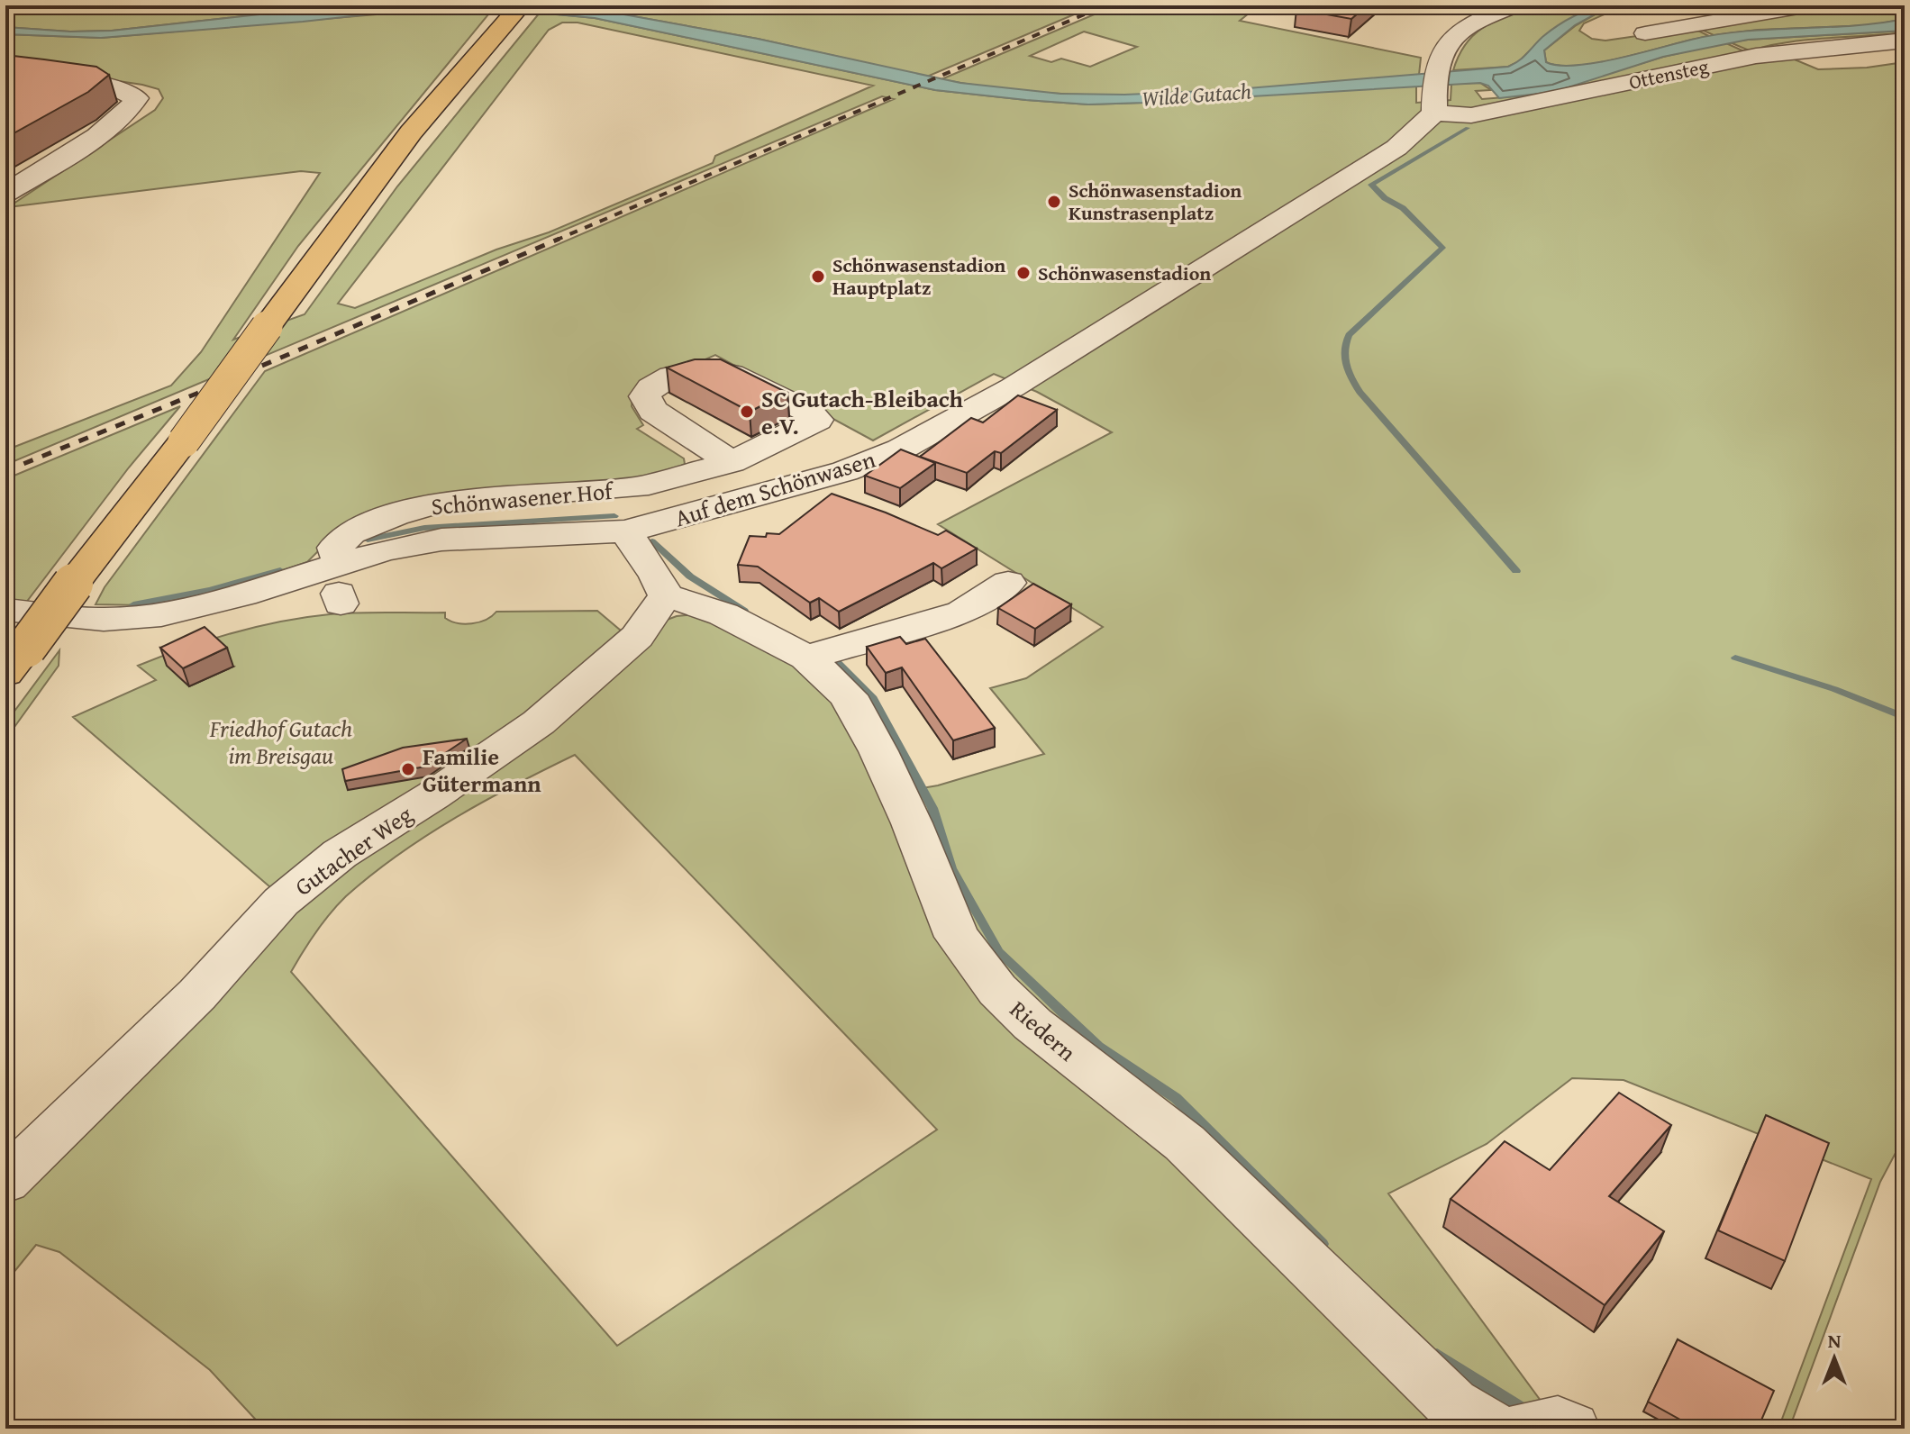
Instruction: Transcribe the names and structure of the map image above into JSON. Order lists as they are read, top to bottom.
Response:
{
  "streets": {
    "street": [
      "Ottensteg",
      "Auf dem Schönwasen",
      "Schönwasener Hof",
      "Gutacher Weg",
      "Riedern"
    ]
  },
  "crossings": [
    ["Ottensteg", "Auf dem Schönwasen"],
    ["Auf dem Schönwasen", "Schönwasener Hof"],
    ["Gutacher Weg", "Riedern"]
  ],
  "water": ["Wilde Gutach"],
  "parks": ["Friedhof Gutach im Breisgau"],
  "places": [
    "Schönwasenstadion Kunstrasenplatz",
    "Schönwasenstadion",
    "Schönwasenstadion Hauptplatz",
    "SC Gutach-Bleibach e.V.",
    "Familie Gütermann"
  ],
  "north": "top"
}
